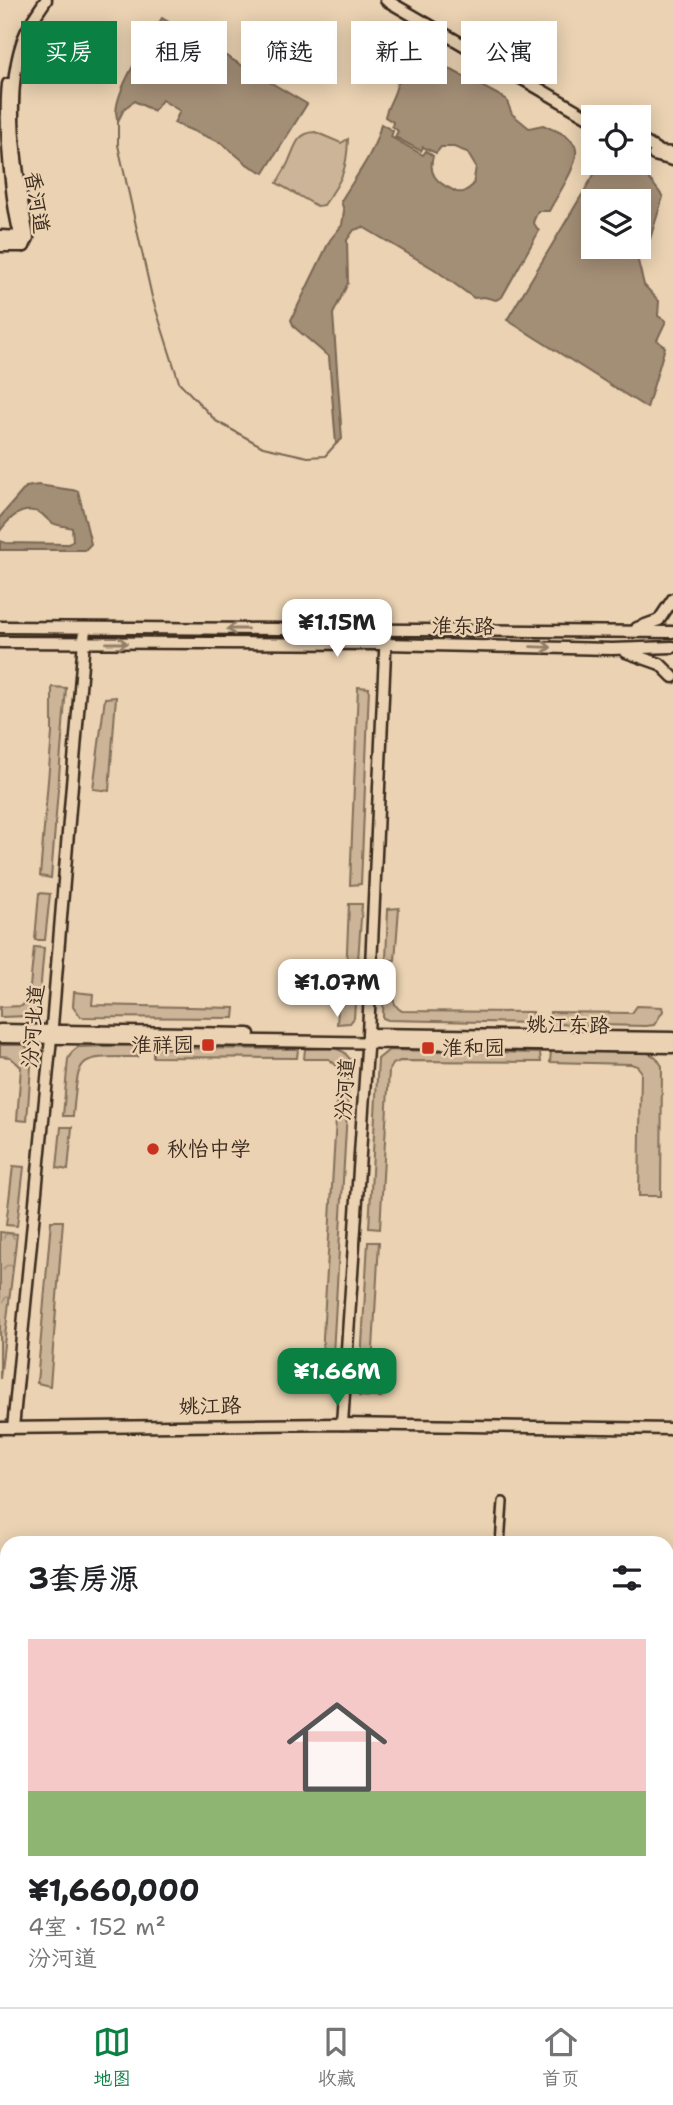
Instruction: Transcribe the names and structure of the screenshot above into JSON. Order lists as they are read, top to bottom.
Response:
{
  "streets": {
    "main road": [
      "香河道",
      "淮东路",
      "姚江东路",
      "汾河北道",
      "汾河道",
      "姚江路"
    ]
  },
  "crossings": [
    ["淮东路", "汾河北道"],
    ["淮东路", "汾河道"],
    ["姚江东路", "汾河北道"],
    ["姚江东路", "汾河道"],
    ["汾河北道", "姚江路"],
    ["汾河道", "姚江路"]
  ],
  "places": {
    "transit": ["淮祥园", "淮和园"],
    "other": ["秋怡中学"]
  },
  "page": {
    "chip": [
      "买房",
      "租房",
      "筛选",
      "新上",
      "公寓"
    ],
    "price": ["¥1.15M", "¥1.07M", "¥1.66M"],
    "heading": "3套房源",
    "list": [
      {
        "name": "¥1,660,000",
        "note": "4室 · 152 m² · 汾河道"
      }
    ],
    "tabs": ["地图", "收藏", "首页"]
  }
}
